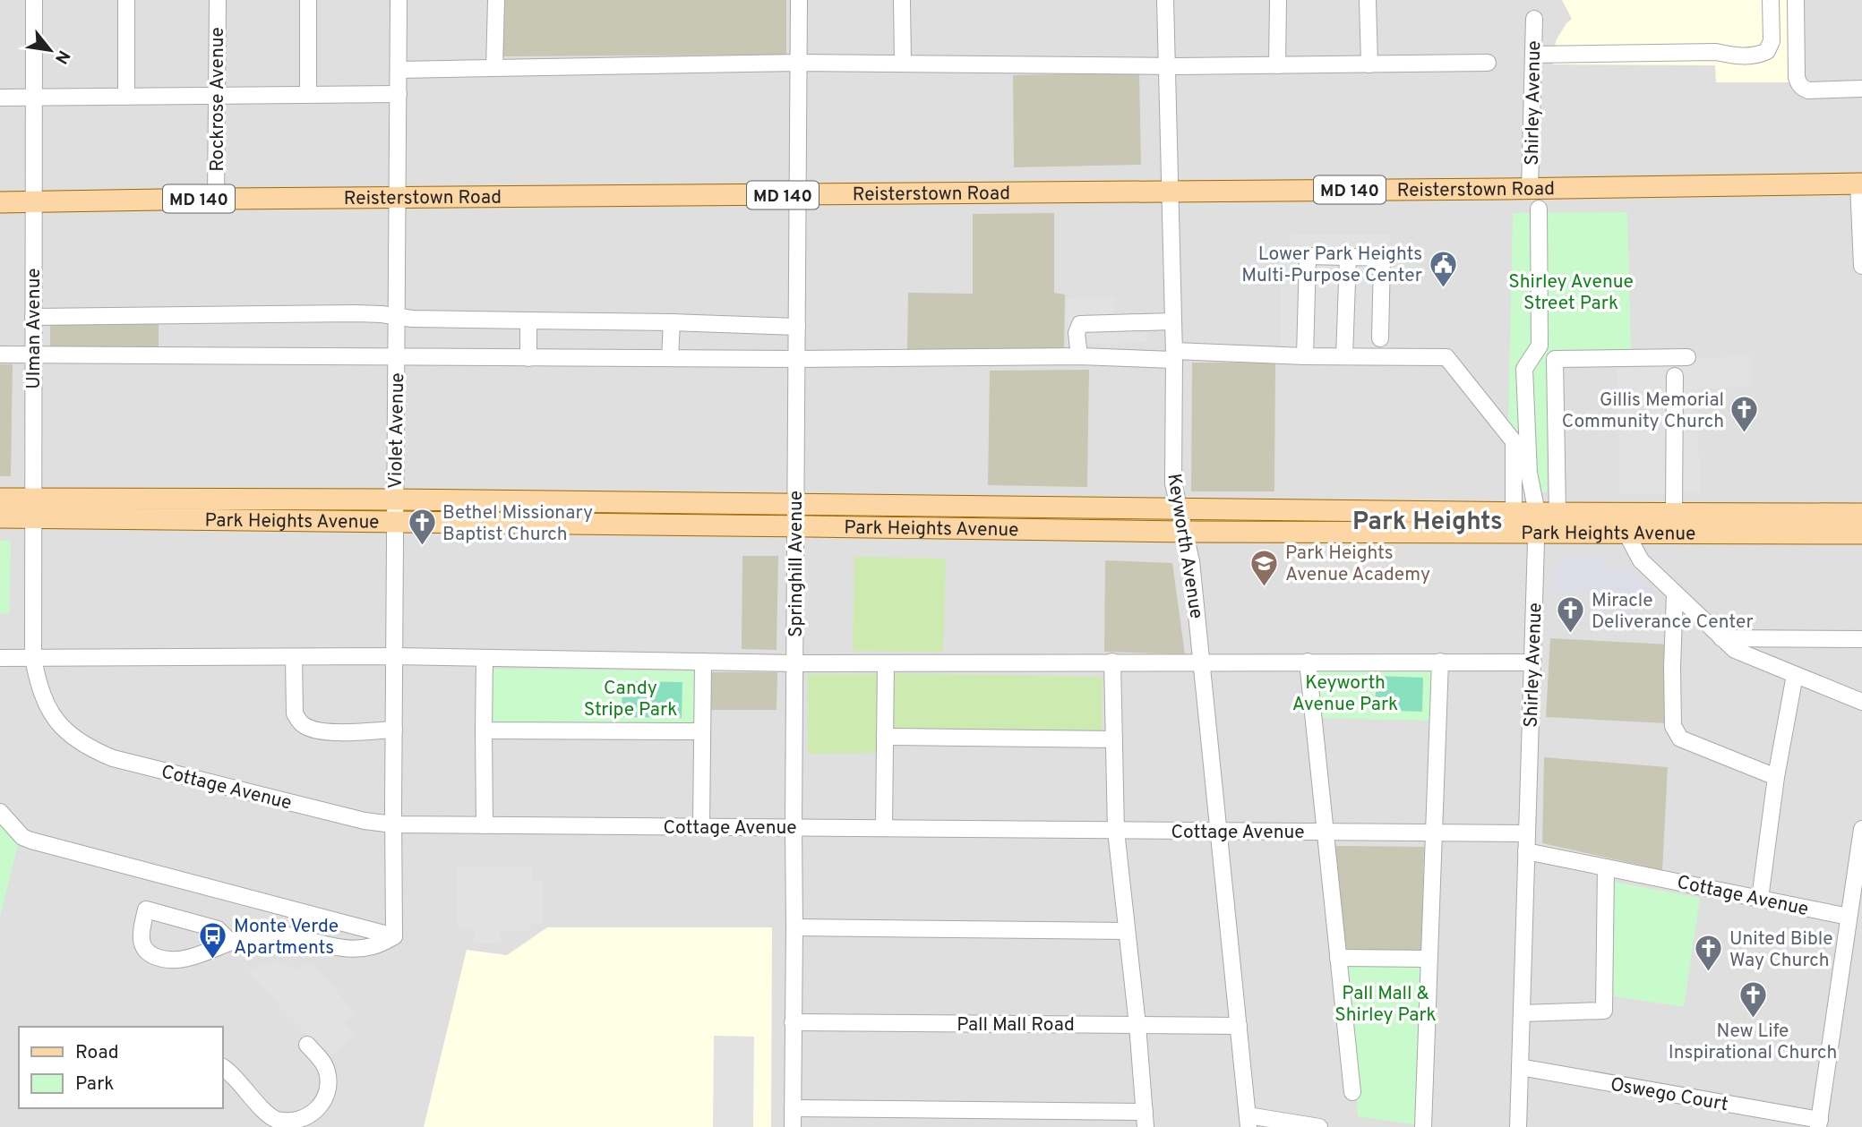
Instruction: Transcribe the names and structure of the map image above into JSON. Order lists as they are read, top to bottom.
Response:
{
  "streets": {
    "main road": ["Reisterstown Road", "MD 140", "Park Heights Avenue"],
    "street": [
      "Rockrose Avenue",
      "Shirley Avenue",
      "Ulman Avenue",
      "Violet Avenue",
      "Keyworth Avenue",
      "Springhill Avenue",
      "Cottage Avenue",
      "Pall Mall Road",
      "Oswego Court"
    ]
  },
  "crossings": [
    ["Rockrose Avenue", "Reisterstown Road"],
    ["Shirley Avenue", "Reisterstown Road"],
    ["Shirley Avenue", "Park Heights Avenue"],
    ["Shirley Avenue", "Cottage Avenue"],
    ["Shirley Avenue", "Oswego Court"],
    ["Reisterstown Road", "Ulman Avenue"],
    ["Reisterstown Road", "Violet Avenue"],
    ["Reisterstown Road", "Keyworth Avenue"],
    ["Reisterstown Road", "Springhill Avenue"],
    ["Ulman Avenue", "Park Heights Avenue"],
    ["Ulman Avenue", "Cottage Avenue"],
    ["Violet Avenue", "Park Heights Avenue"],
    ["Violet Avenue", "Cottage Avenue"],
    ["Park Heights Avenue", "Keyworth Avenue"],
    ["Park Heights Avenue", "Springhill Avenue"],
    ["Keyworth Avenue", "Cottage Avenue"],
    ["Keyworth Avenue", "Pall Mall Road"],
    ["Springhill Avenue", "Cottage Avenue"],
    ["Springhill Avenue", "Pall Mall Road"]
  ],
  "districts": ["Park Heights"],
  "parks": [
    "Shirley Avenue Street Park",
    "Keyworth Avenue Park",
    "Candy Stripe Park",
    "Pall Mall & Shirley Park"
  ],
  "places": {
    "public building": ["Lower Park Heights Multi-Purpose Center"],
    "church": [
      "Gillis Memorial Community Church",
      "Bethel Missionary Baptist Church",
      "Miracle Deliverance Center",
      "United Bible Way Church",
      "New Life Inspirational Church"
    ],
    "school or university": ["Park Heights Avenue Academy"],
    "bus stop": ["Monte Verde Apartments"]
  },
  "legend": ["Road", "Park"],
  "north": "bottom right"
}
